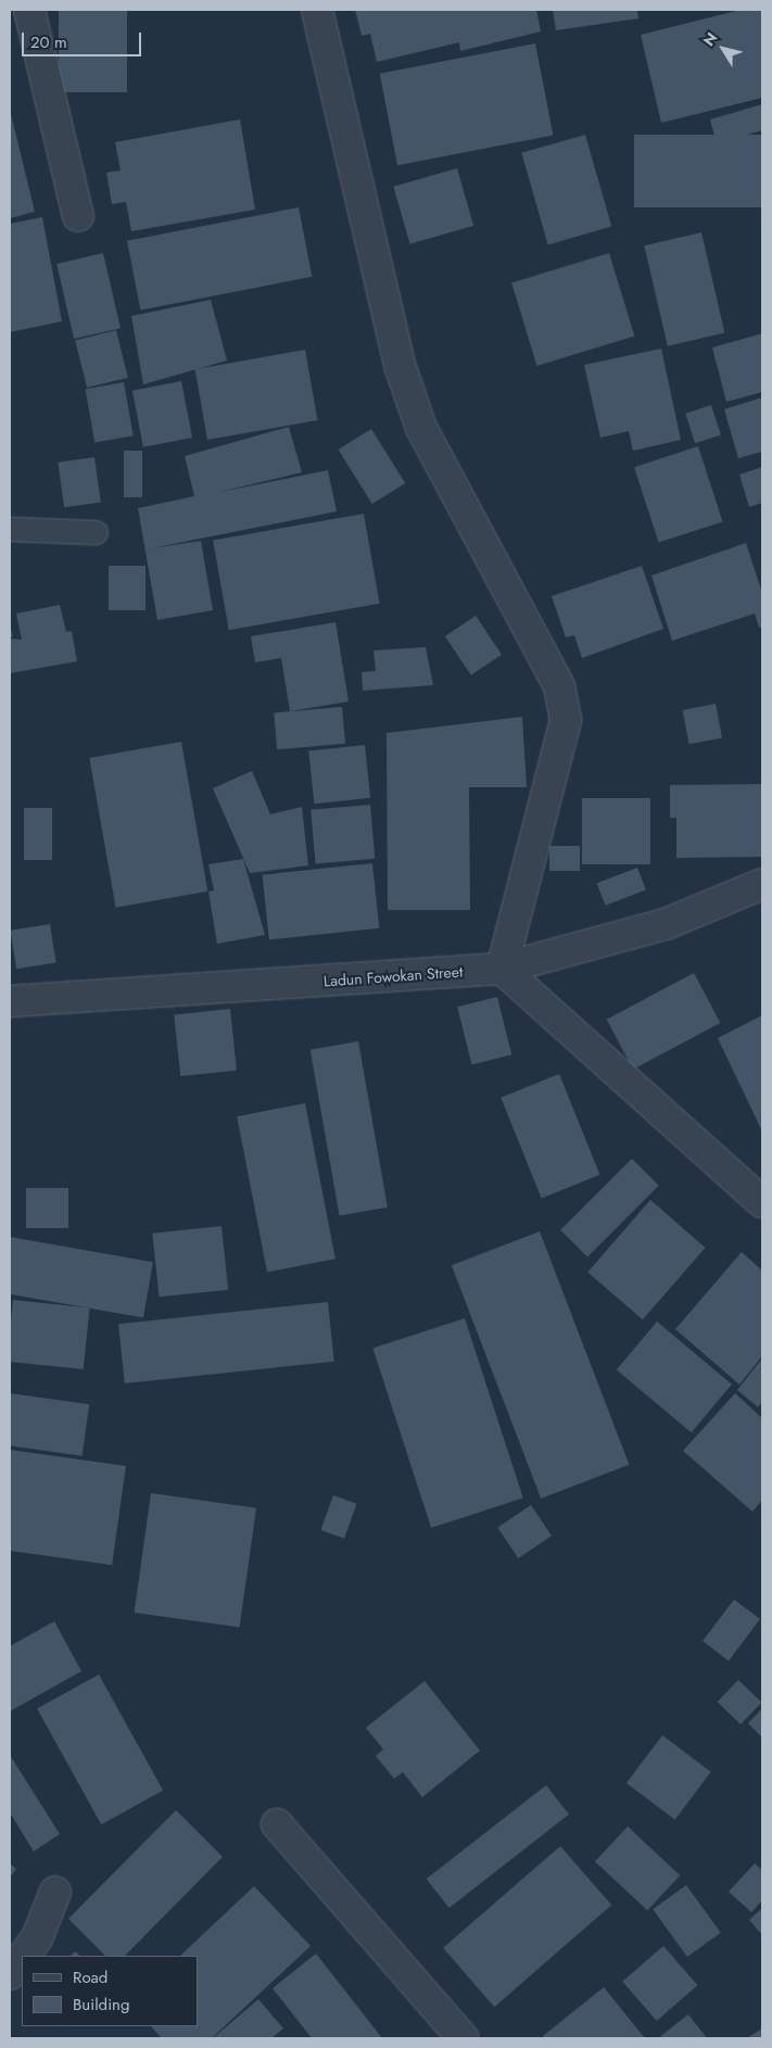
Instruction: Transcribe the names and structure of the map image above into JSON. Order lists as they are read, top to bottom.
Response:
{
  "streets": {
    "street": ["Ladun Fowokan Street"]
  },
  "legend": ["Road", "Building"],
  "scale_bar": "20 m",
  "north": "top left"
}
